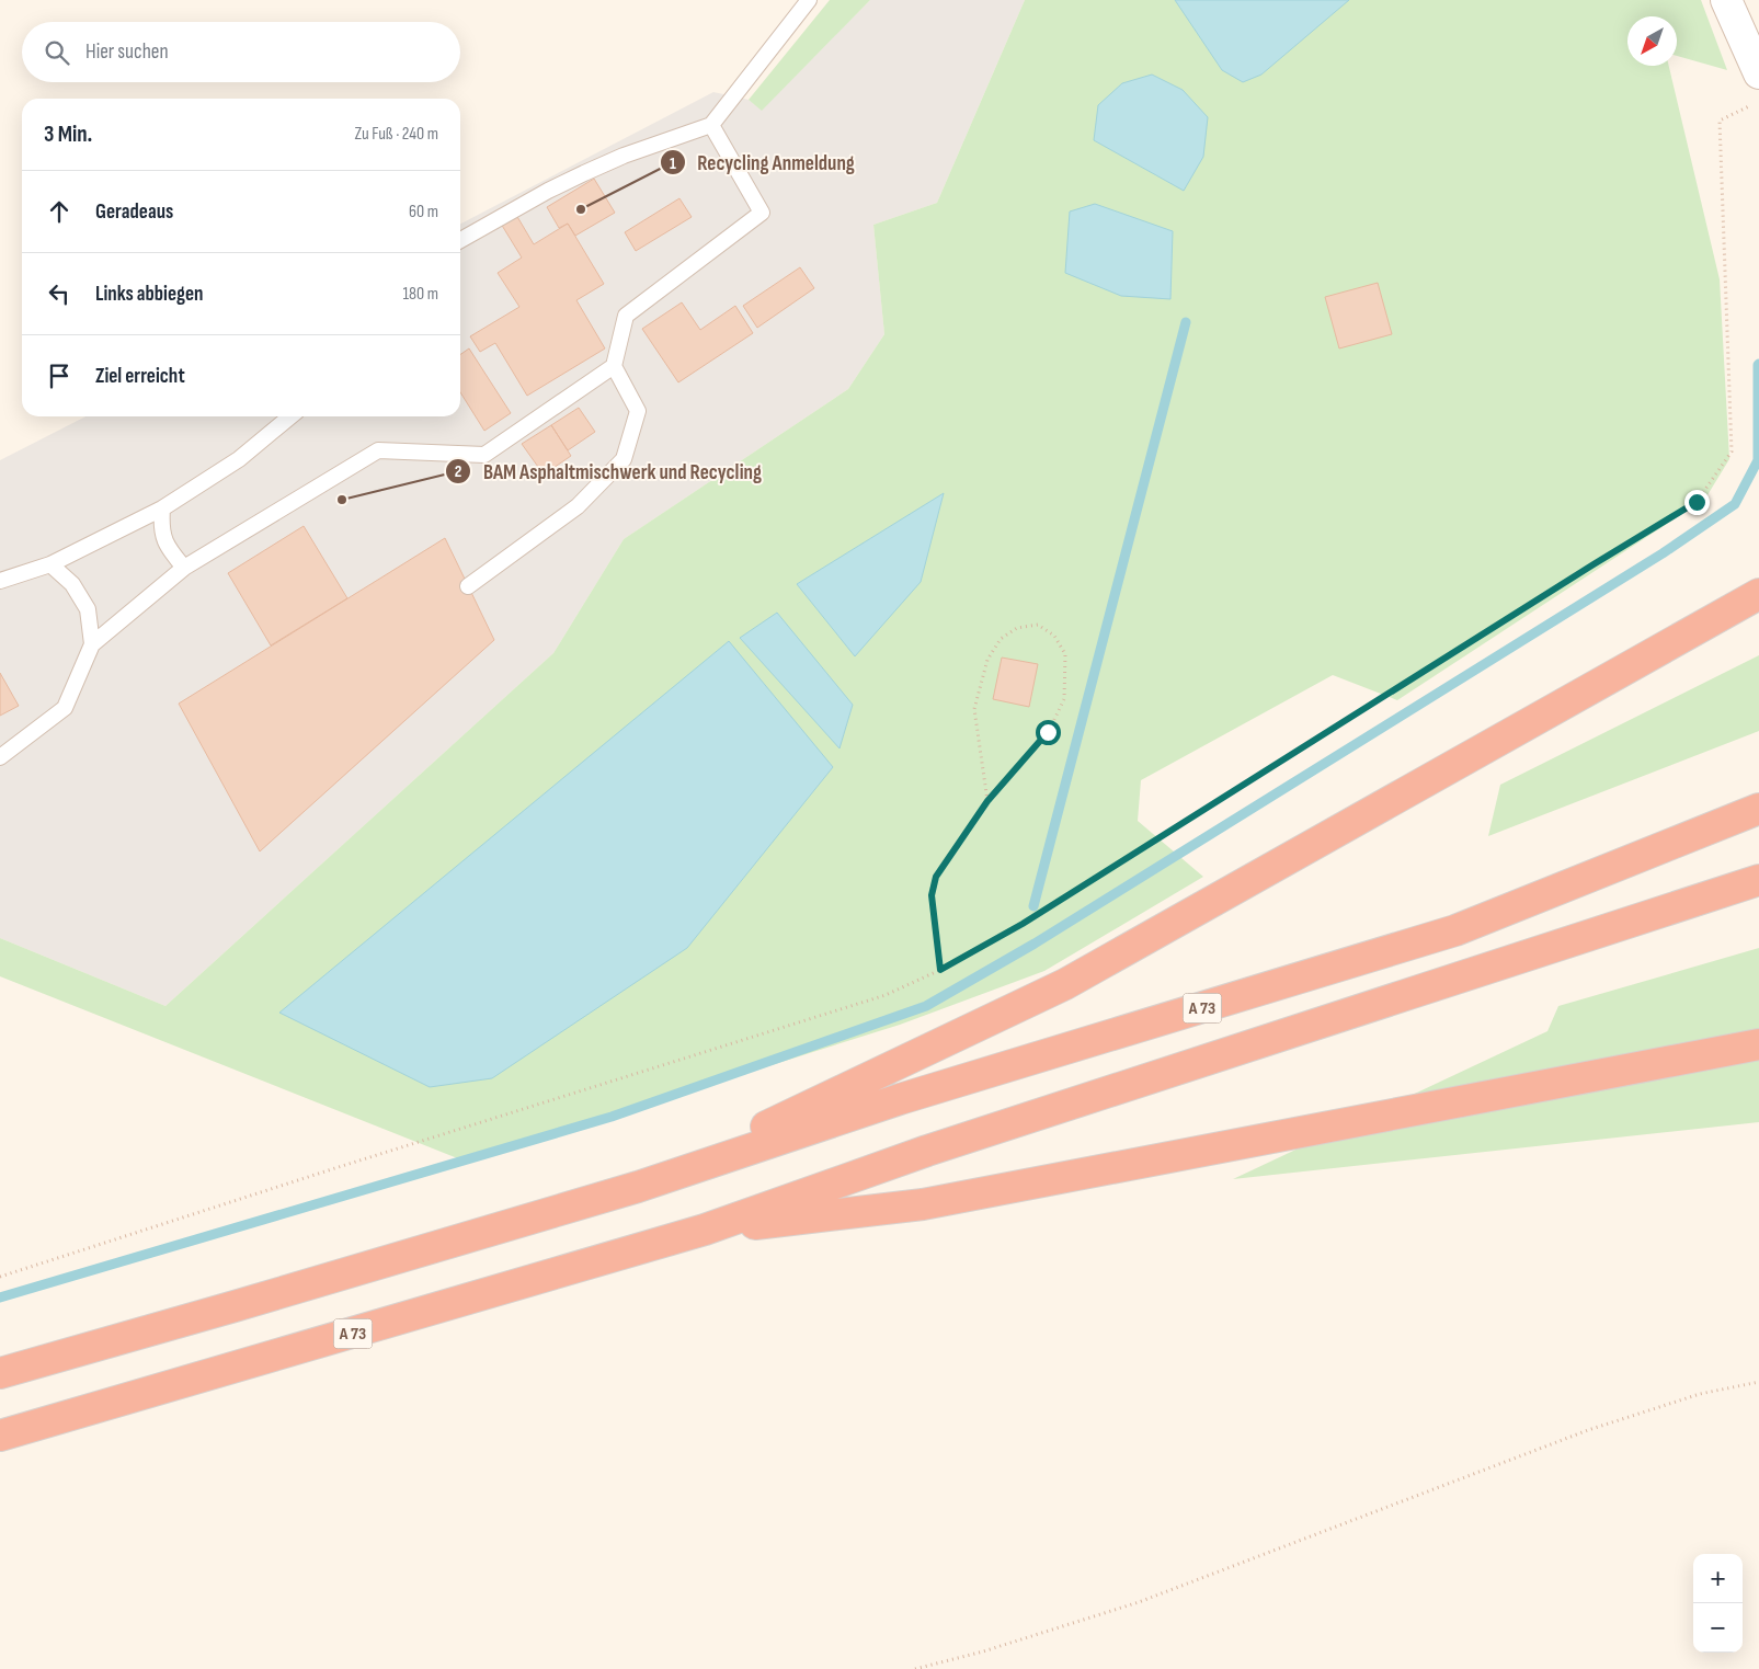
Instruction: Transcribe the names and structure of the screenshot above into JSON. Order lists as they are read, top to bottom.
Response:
{
  "streets": {
    "highway": ["A 73"]
  },
  "places": ["Recycling Anmeldung", "BAM Asphaltmischwerk und Recycling"],
  "north": "bottom left",
  "page": {
    "search": "Hier suchen",
    "heading": ["3 Min.", "Zu Fuß · 240 m"],
    "list": [
      ["Geradeaus", "60 m"],
      ["Links abbiegen", "180 m"],
      "Ziel erreicht"
    ],
    "map_buttons": ["+", "−"]
  }
}
